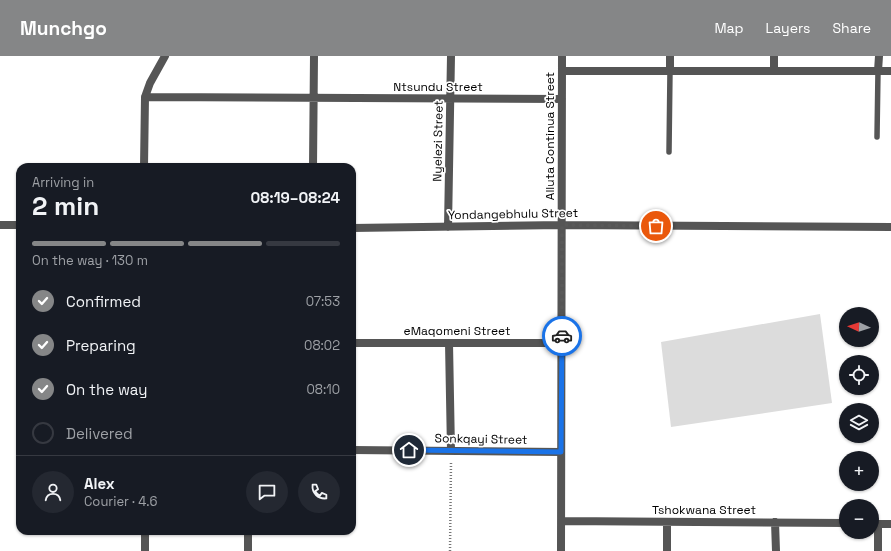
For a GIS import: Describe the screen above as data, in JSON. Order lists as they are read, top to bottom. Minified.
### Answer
{"streets":{"street":["Ntsundu Street","Alluta Continua Street","Nyelezi Street","Yondangebhulu Street","eMaqomeni Street","Sonkqayi Street","Tshokwana Street"]},"crossings":[["Ntsundu Street","Alluta Continua Street"],["Ntsundu Street","Nyelezi Street"],["Alluta Continua Street","Yondangebhulu Street"],["Alluta Continua Street","eMaqomeni Street"],["Alluta Continua Street","Sonkqayi Street"],["Alluta Continua Street","Tshokwana Street"],["Nyelezi Street","Yondangebhulu Street"]],"north":"left","page":{"header":"Munchgo","nav":["Map","Layers","Share"],"heading":["2 min","Arriving in","08:19–08:24"],"panel":["Alex","Courier · 4.6"],"bar":"On the way · 130 m","list":[["Confirmed","07:53"],["Preparing","08:02"],["On the way","08:10"],"Delivered"],"map_buttons":["+","−"]}}
